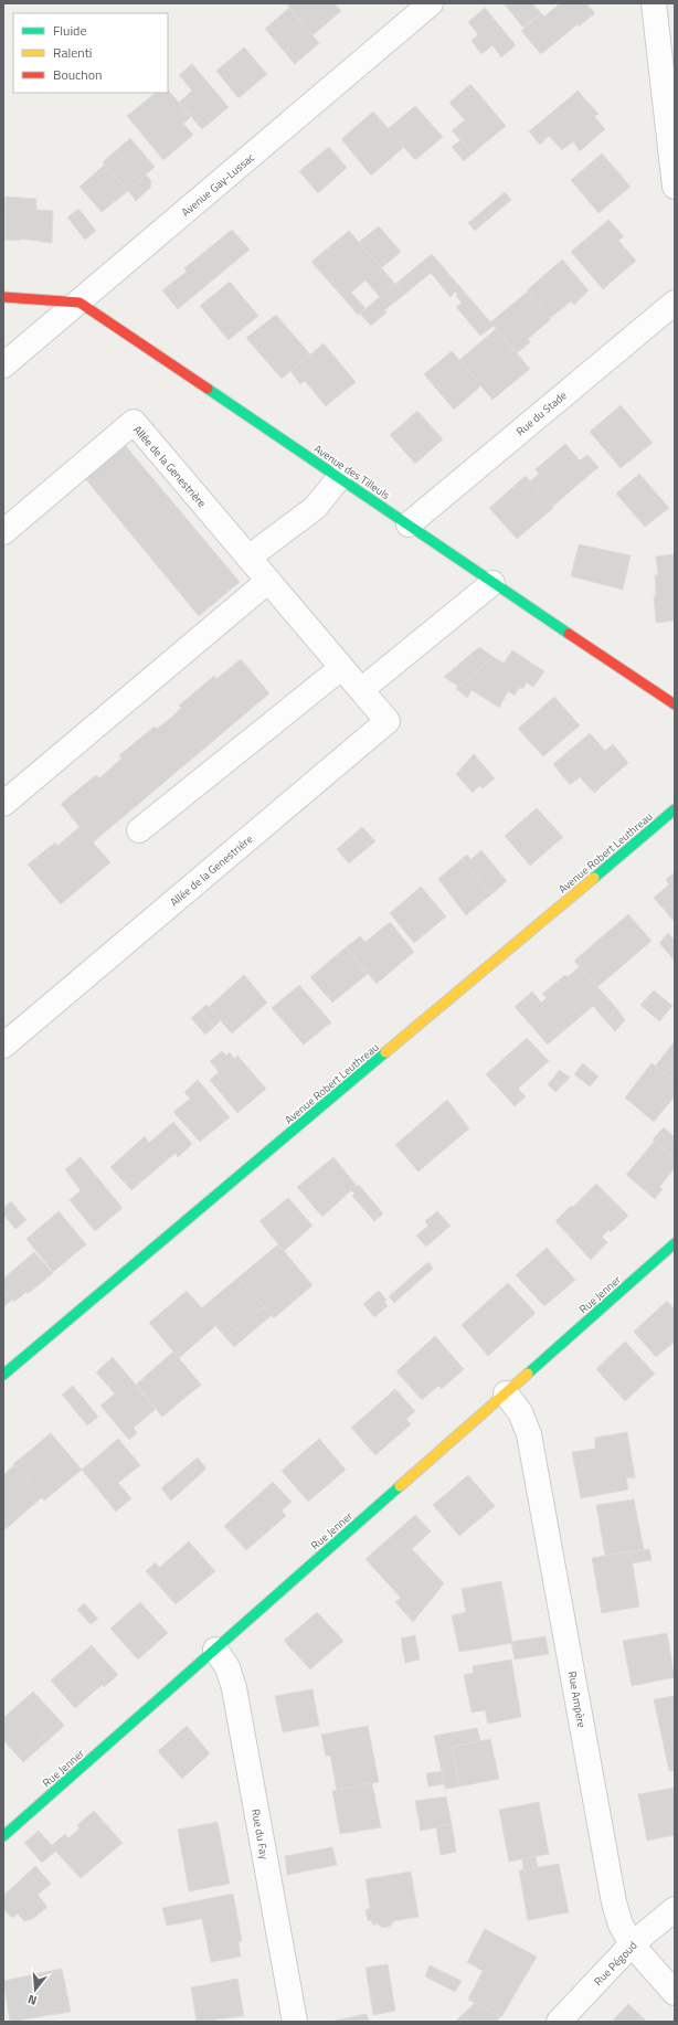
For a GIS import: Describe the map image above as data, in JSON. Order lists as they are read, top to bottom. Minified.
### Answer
{"streets":{"street":["Avenue Gay-Lussac","Rue du Stade","Allée de la Genestrière","Avenue des Tilleuls","Avenue Robert Leuthreau","Rue Jenner","Rue Ampère","Rue du Fay","Rue Pégoud"]},"crossings":[["Avenue Gay-Lussac","Avenue des Tilleuls"],["Rue du Stade","Avenue des Tilleuls"],["Rue Jenner","Rue Ampère"],["Rue Jenner","Rue du Fay"],["Rue Ampère","Rue Pégoud"]],"legend":["Fluide","Ralenti","Bouchon"],"north":"bottom"}
